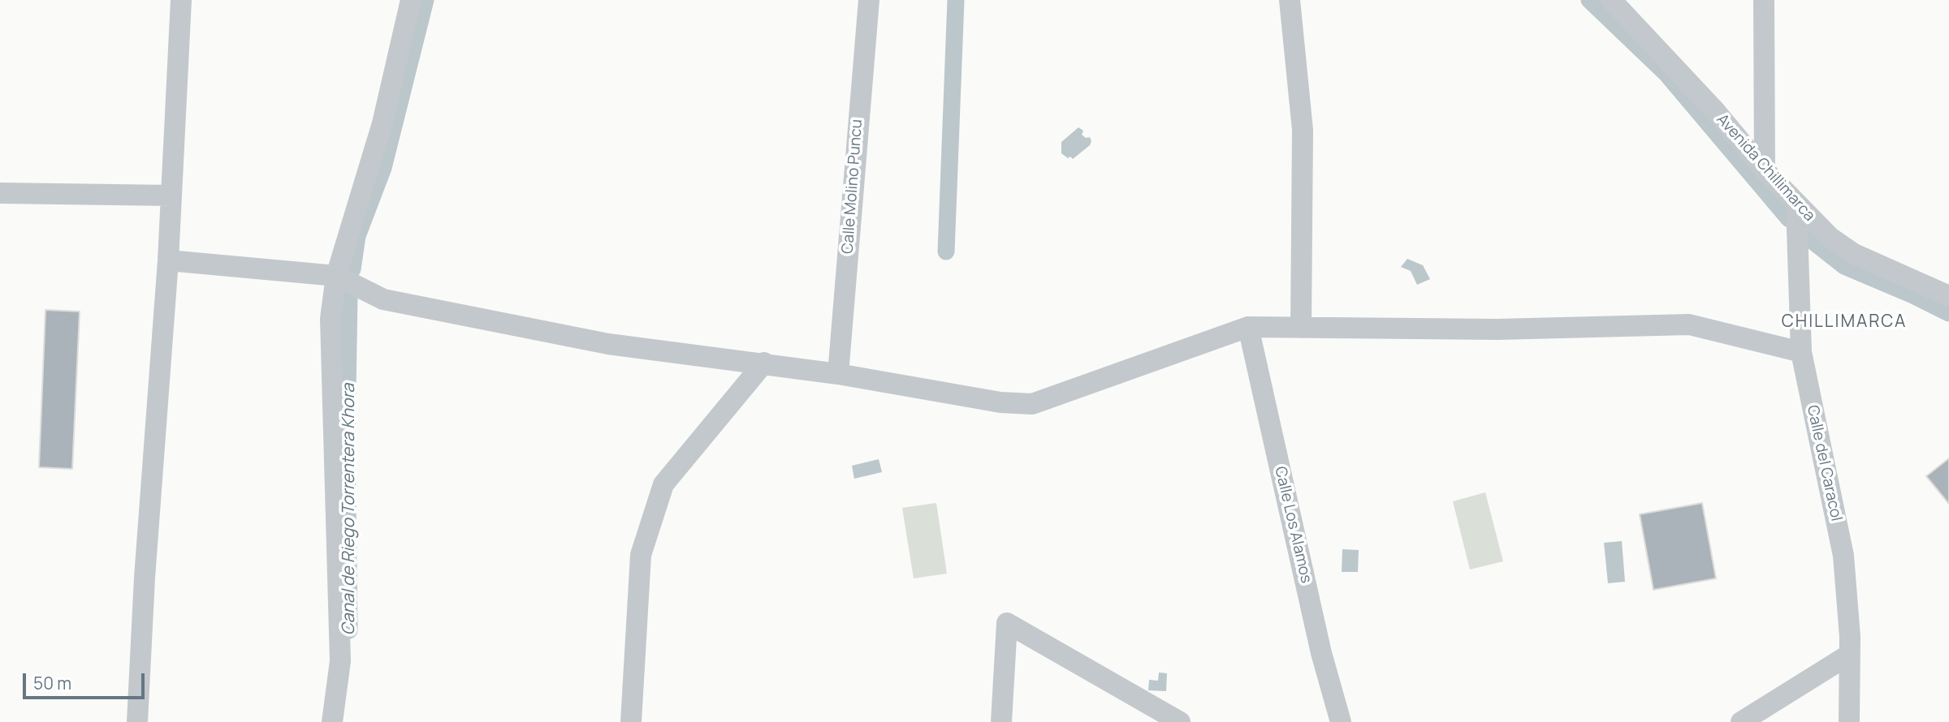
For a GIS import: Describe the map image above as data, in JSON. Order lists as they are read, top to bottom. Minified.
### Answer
{"streets":{"street":["Avenida Chillimarca","Calle Molino Puncu","Calle del Caracol","Calle Los Alamos"]},"crossings":[["Avenida Chillimarca","Calle del Caracol"]],"districts":["CHILLIMARCA"],"water":["Canal de Riego Torrentera Khora"],"scale_bar":"50 m"}
